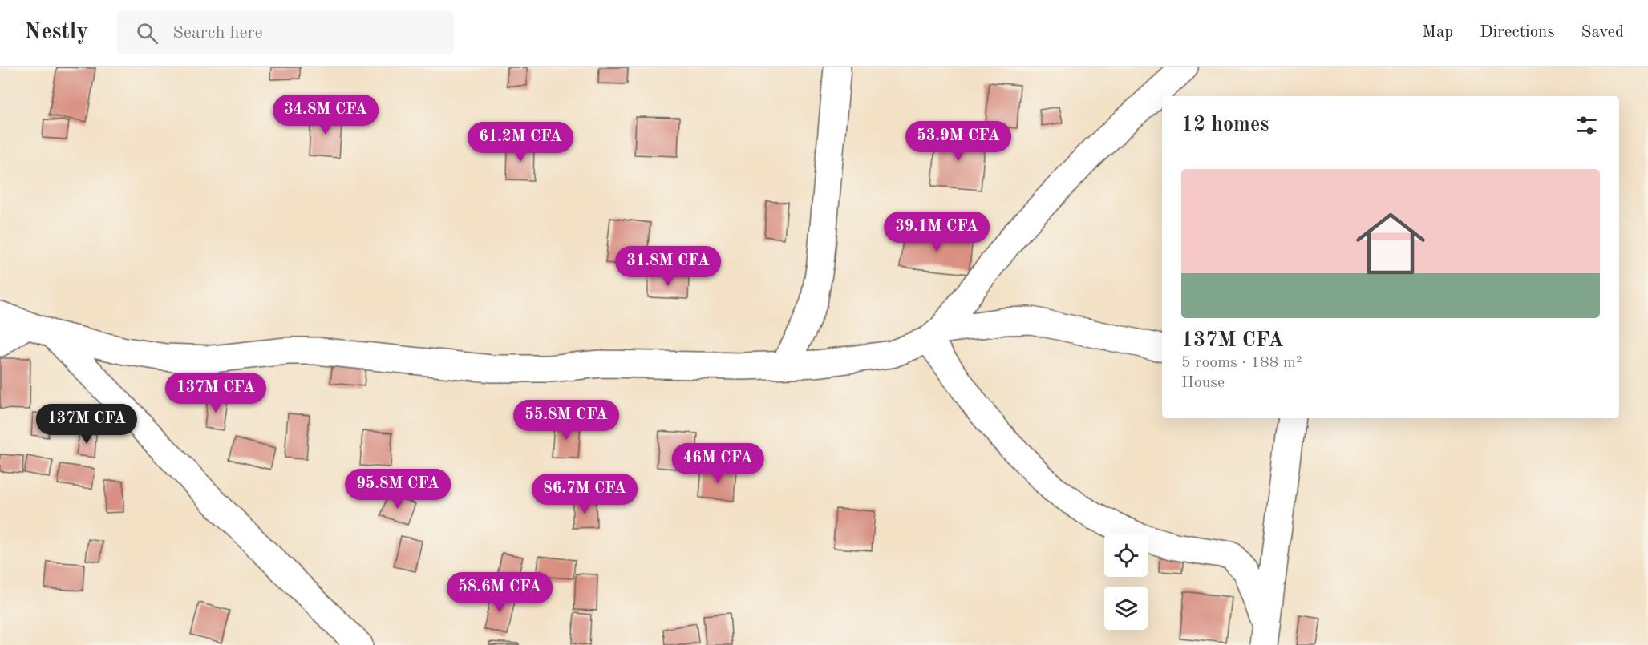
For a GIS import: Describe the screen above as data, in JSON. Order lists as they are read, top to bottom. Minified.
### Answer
{"page":{"header":"Nestly","search":"Search here","nav":["Map","Directions","Saved"],"price":["34.8M CFA","53.9M CFA","61.2M CFA","39.1M CFA","31.8M CFA","137M CFA","55.8M CFA","137M CFA","46M CFA","95.8M CFA","86.7M CFA","58.6M CFA"],"heading":"12 homes","list":[{"name":"137M CFA","note":"5 rooms · 188 m² · House"}]}}
